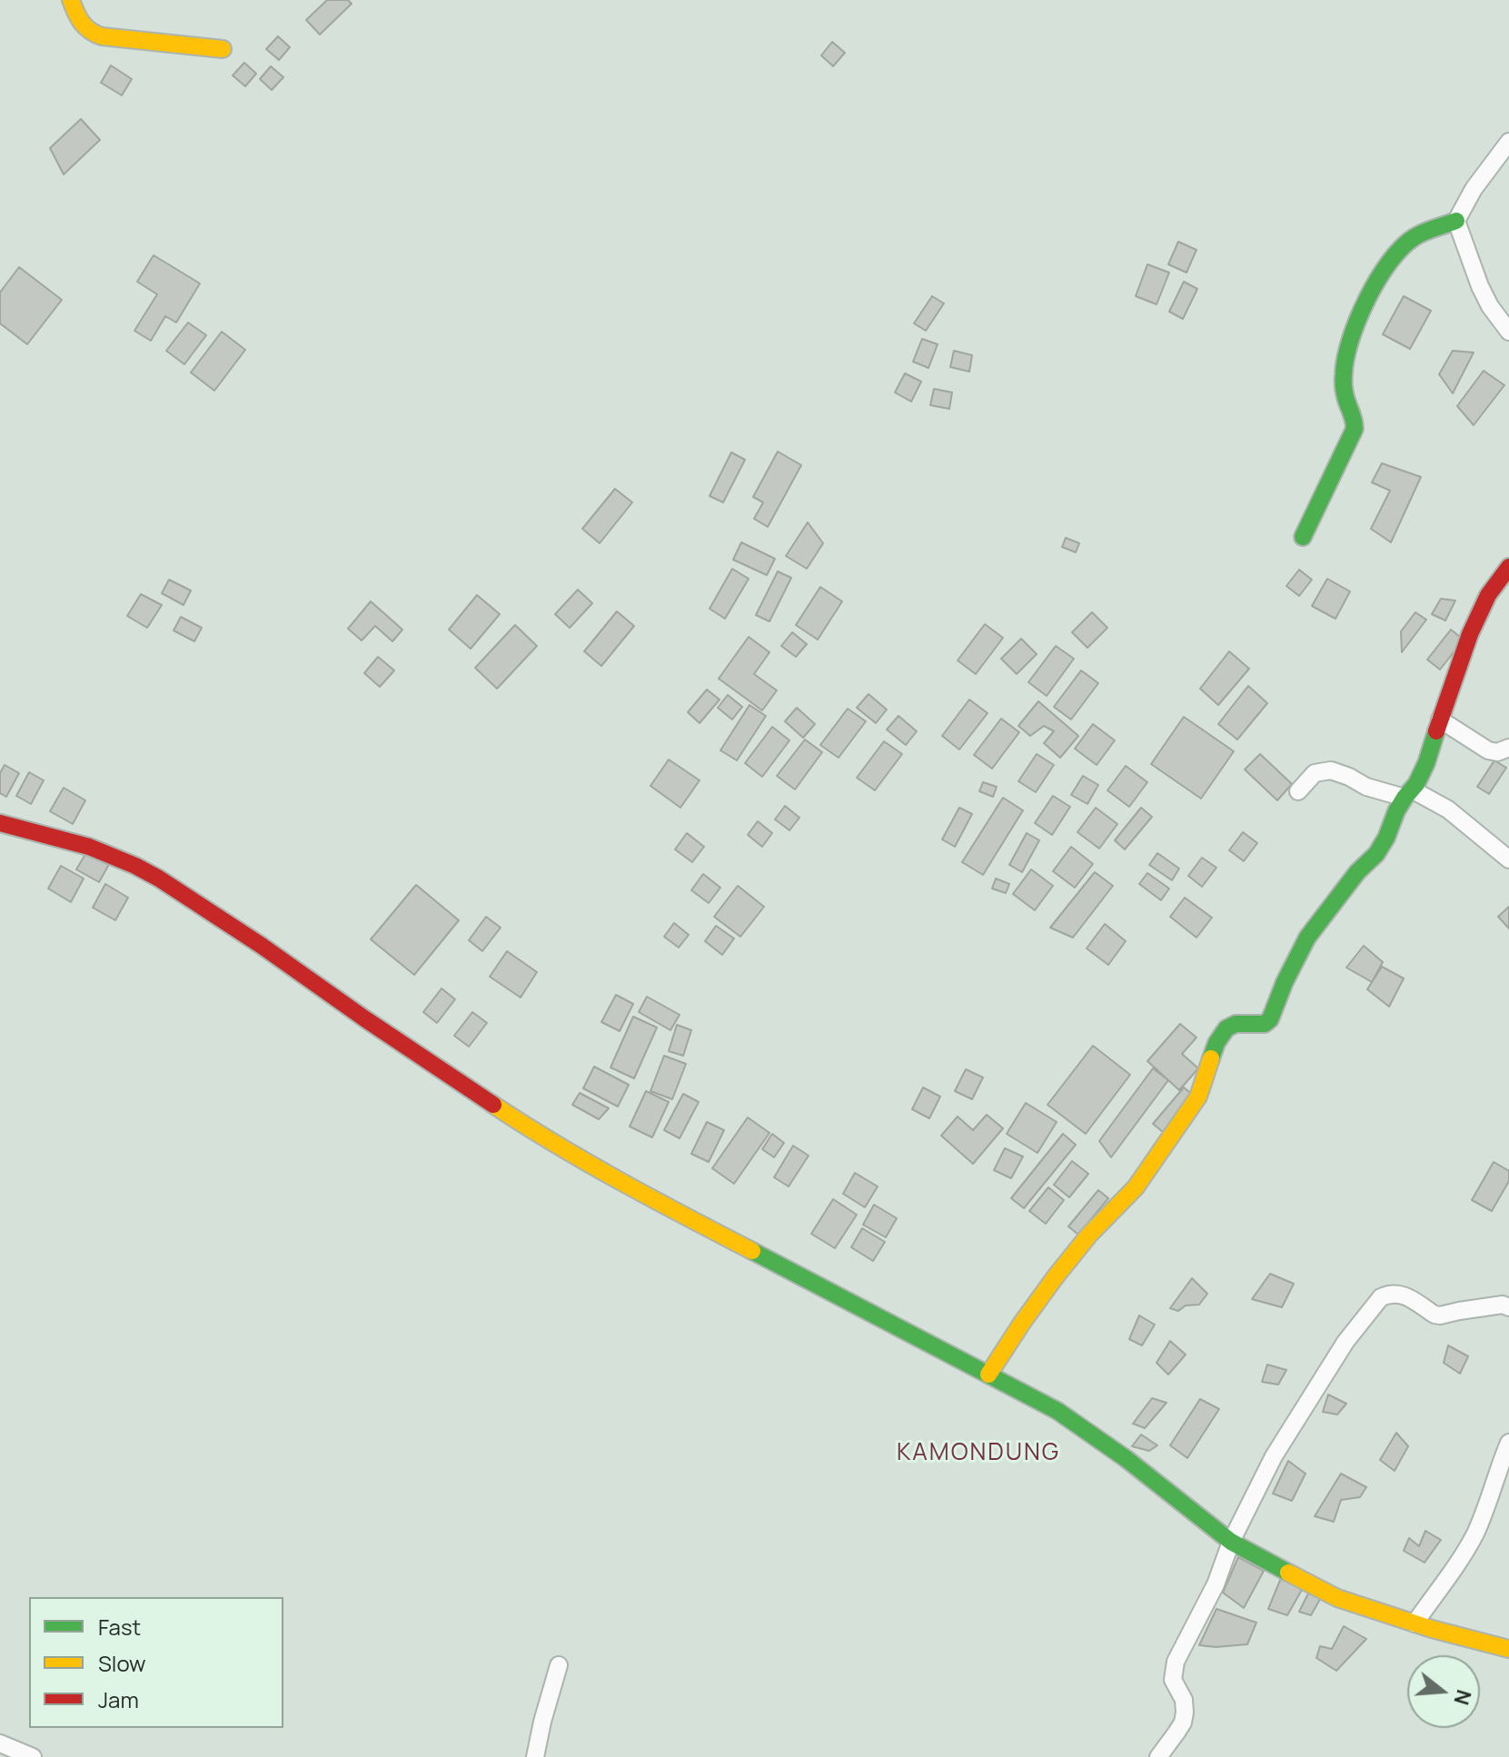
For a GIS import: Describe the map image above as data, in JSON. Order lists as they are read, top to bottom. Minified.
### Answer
{"districts":["KAMONDUNG"],"legend":["Fast","Slow","Jam"],"north":"right"}
